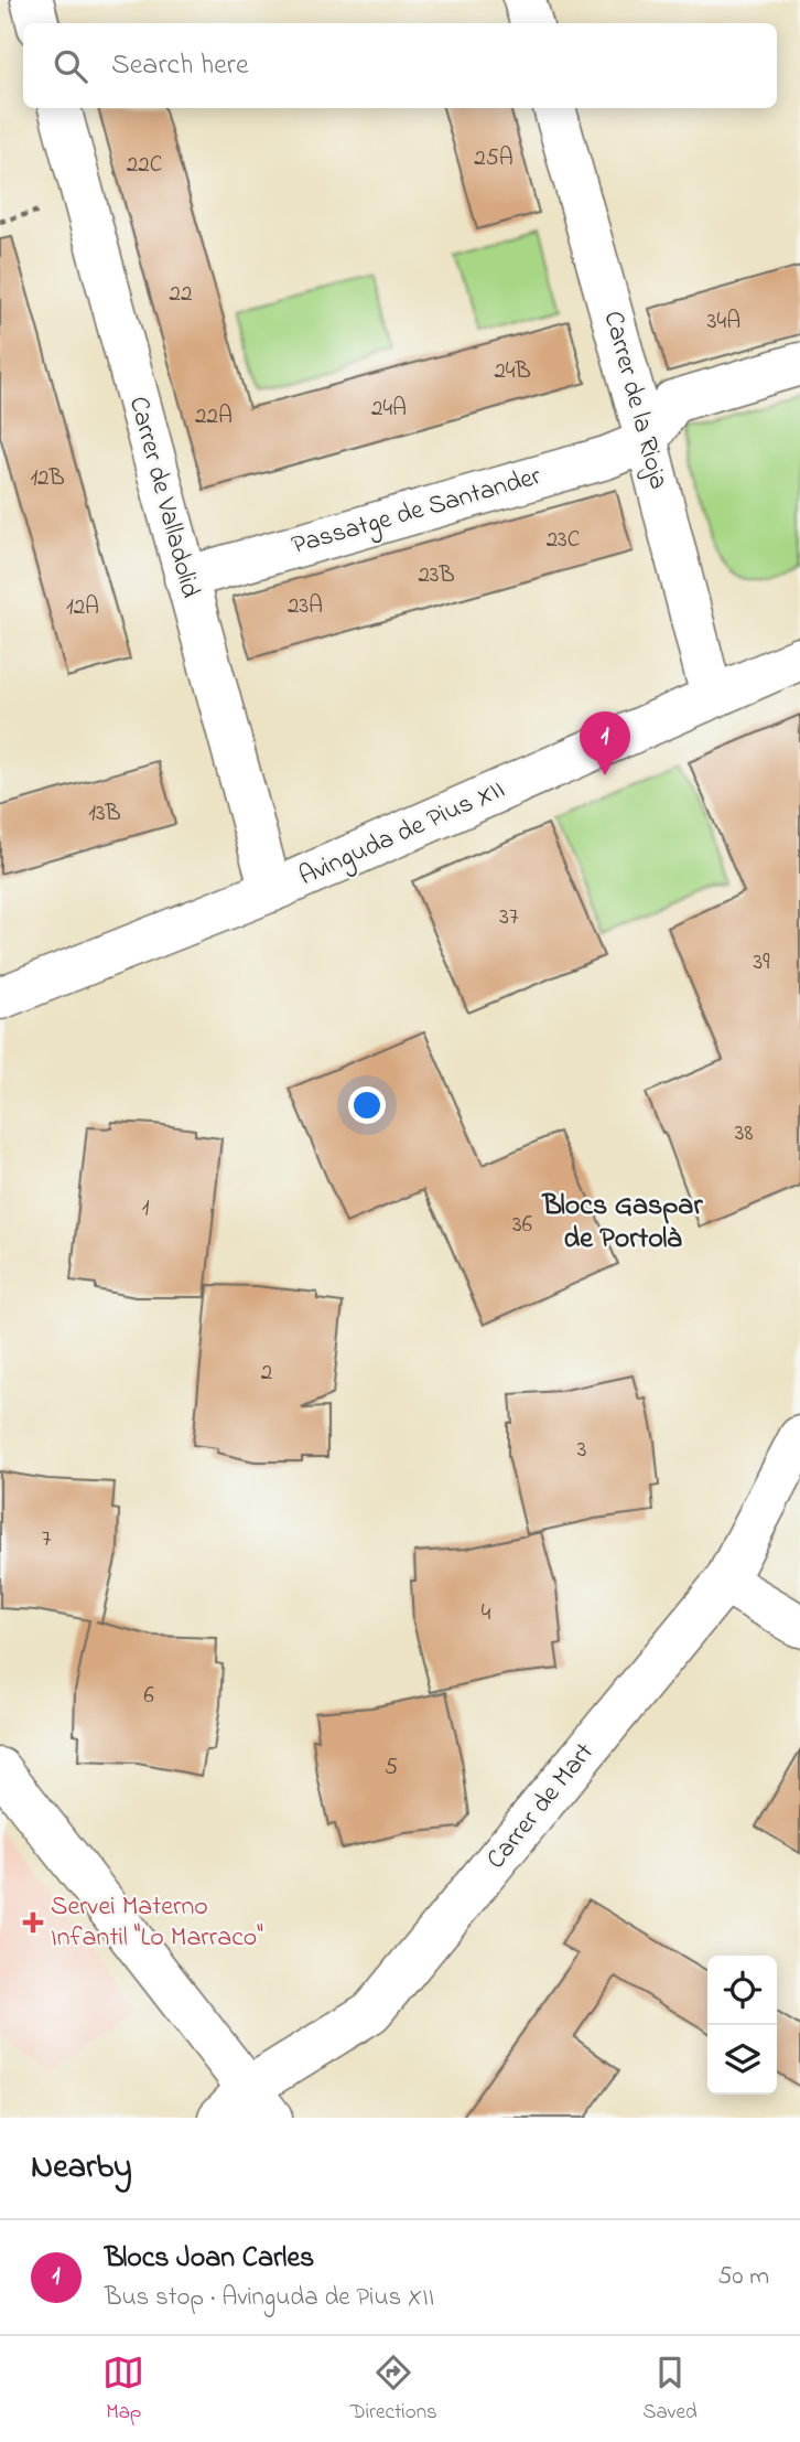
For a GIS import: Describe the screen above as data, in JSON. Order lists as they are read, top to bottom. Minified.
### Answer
{"streets":{"street":["Carrer de la Rioja","Carrer de Valladolid","Passatge de Santander","Avinguda de Pius XII","Carrer de Mart"]},"crossings":[["Carrer de la Rioja","Passatge de Santander"],["Carrer de la Rioja","Avinguda de Pius XII"],["Carrer de Valladolid","Passatge de Santander"],["Carrer de Valladolid","Avinguda de Pius XII"]],"districts":["Blocs Gaspar de Portolà"],"places":{"health":["Servei Materno Infantil \"Lo Marraco\""]},"house_numbers":["25A","22C","22","34A","24B","24A","22A","12B","23C","23B","23A","12A","13B","37","39","38","1","36","2","3","7","4","6","5"],"page":{"search":"Search here","pins":"1","heading":"Nearby","list":[{"mark":"1","name":"Blocs Joan Carles","note":"Bus stop · Avinguda de Pius XII","value":"50 m"}],"nav":["Map","Directions","Saved"]}}
